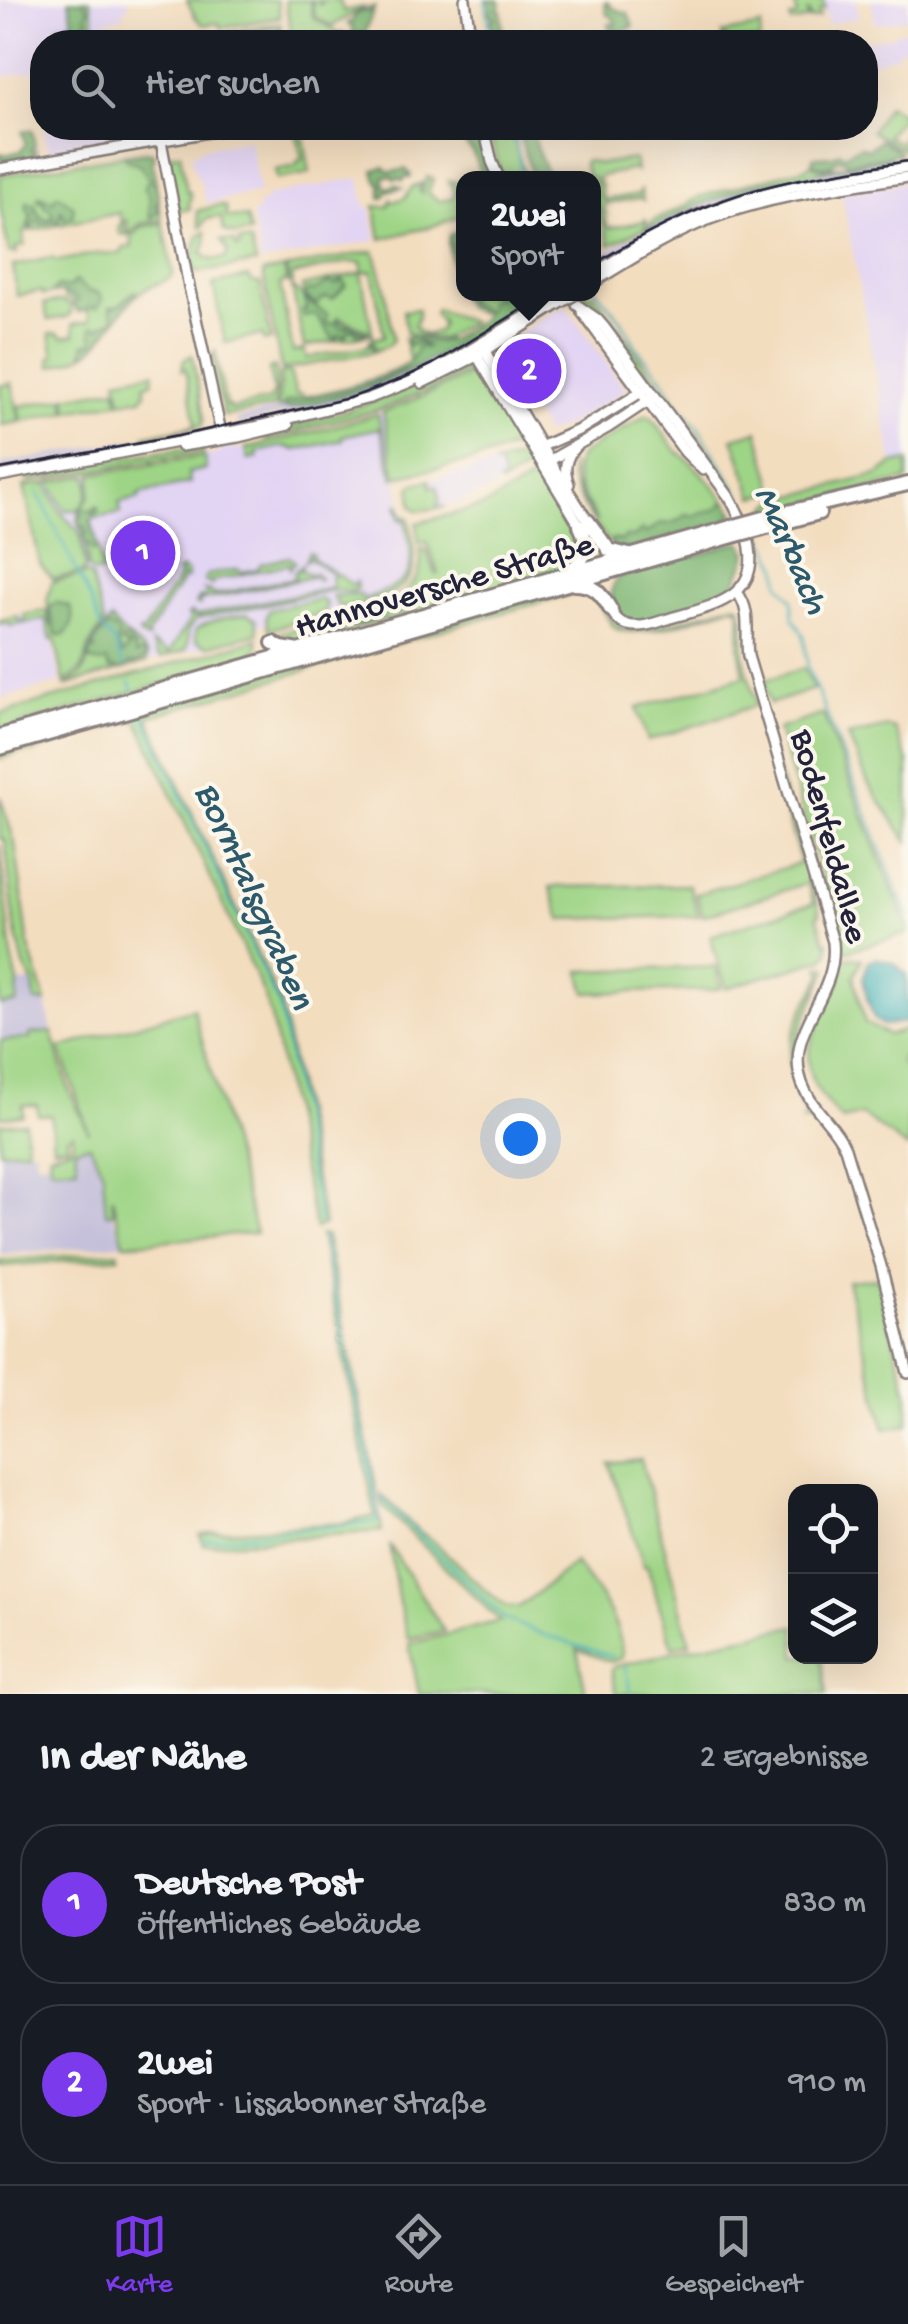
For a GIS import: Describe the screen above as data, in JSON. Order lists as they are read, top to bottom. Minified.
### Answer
{"streets":{"highway":["Hannoversche Straße"],"main road":["Bodenfeldallee"]},"water":["Marbach","Borntalsgraben"],"page":{"search":"Hier suchen","popup":["2wei","Sport"],"pins":["2","1"],"heading":["In der Nähe","2 Ergebnisse"],"list":[{"mark":"1","name":"Deutsche Post","note":"Öffentliches Gebäude","value":"830 m"},{"mark":"2","name":"2wei","note":"Sport · Lissabonner Straße","value":"910 m"}],"nav":["Karte","Route","Gespeichert"]}}
